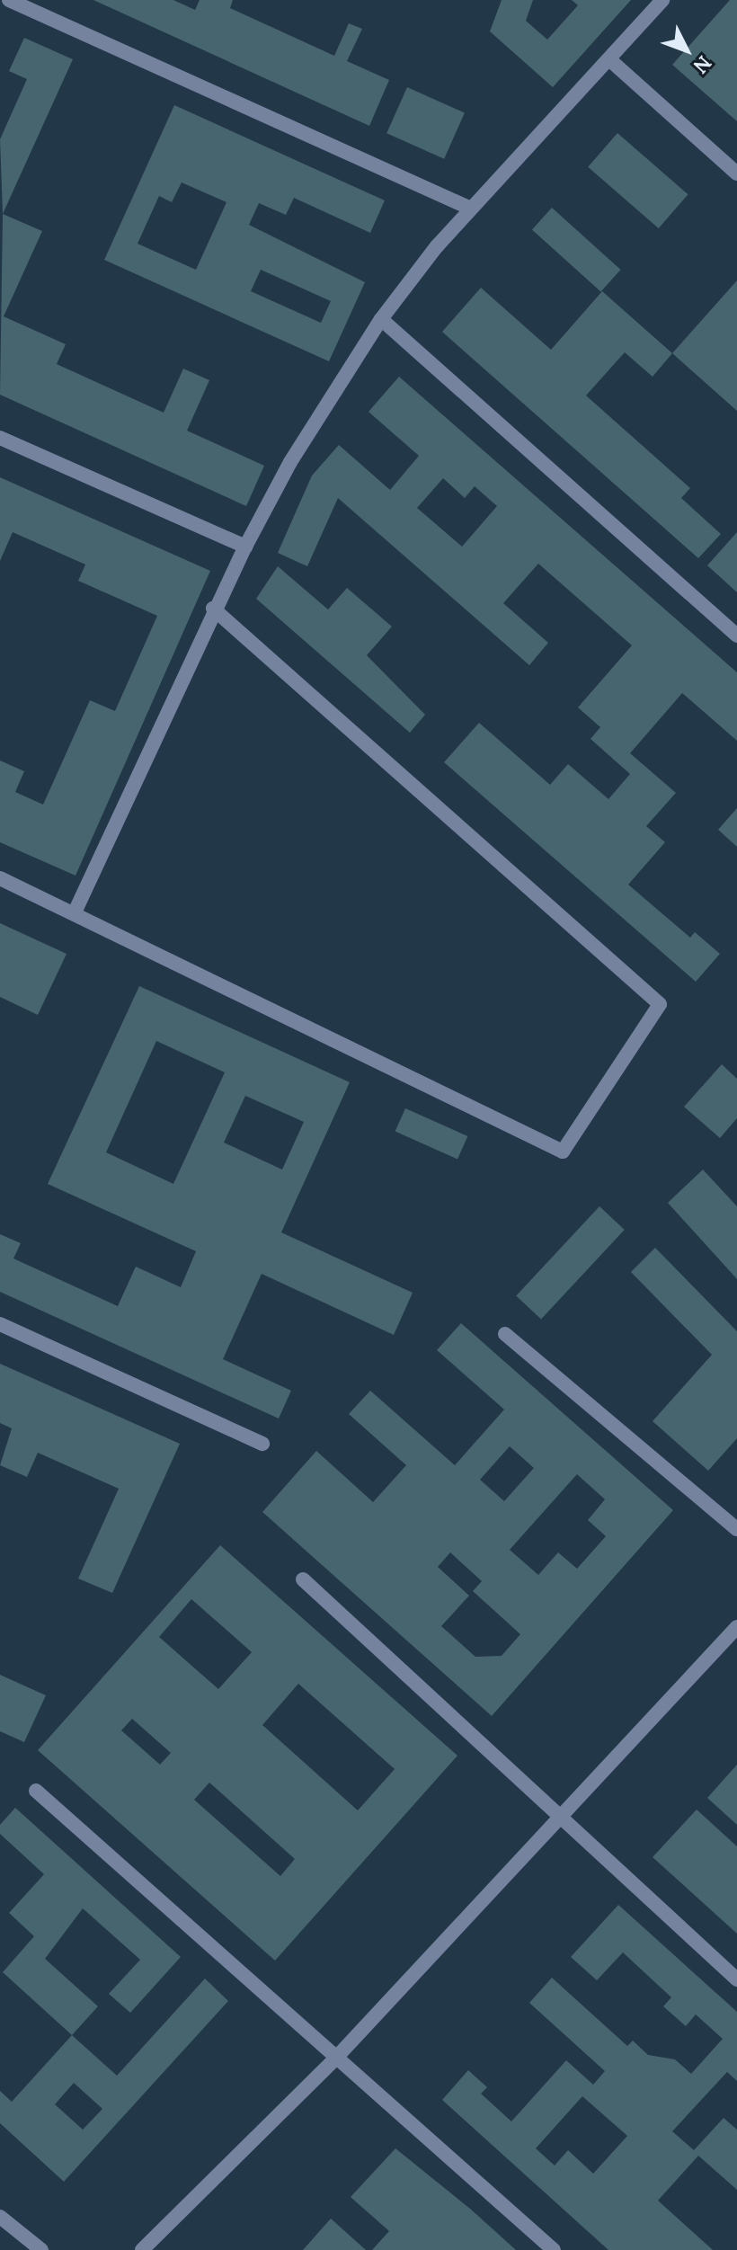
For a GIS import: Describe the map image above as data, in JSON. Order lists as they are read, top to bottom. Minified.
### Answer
{"north":"bottom right"}
